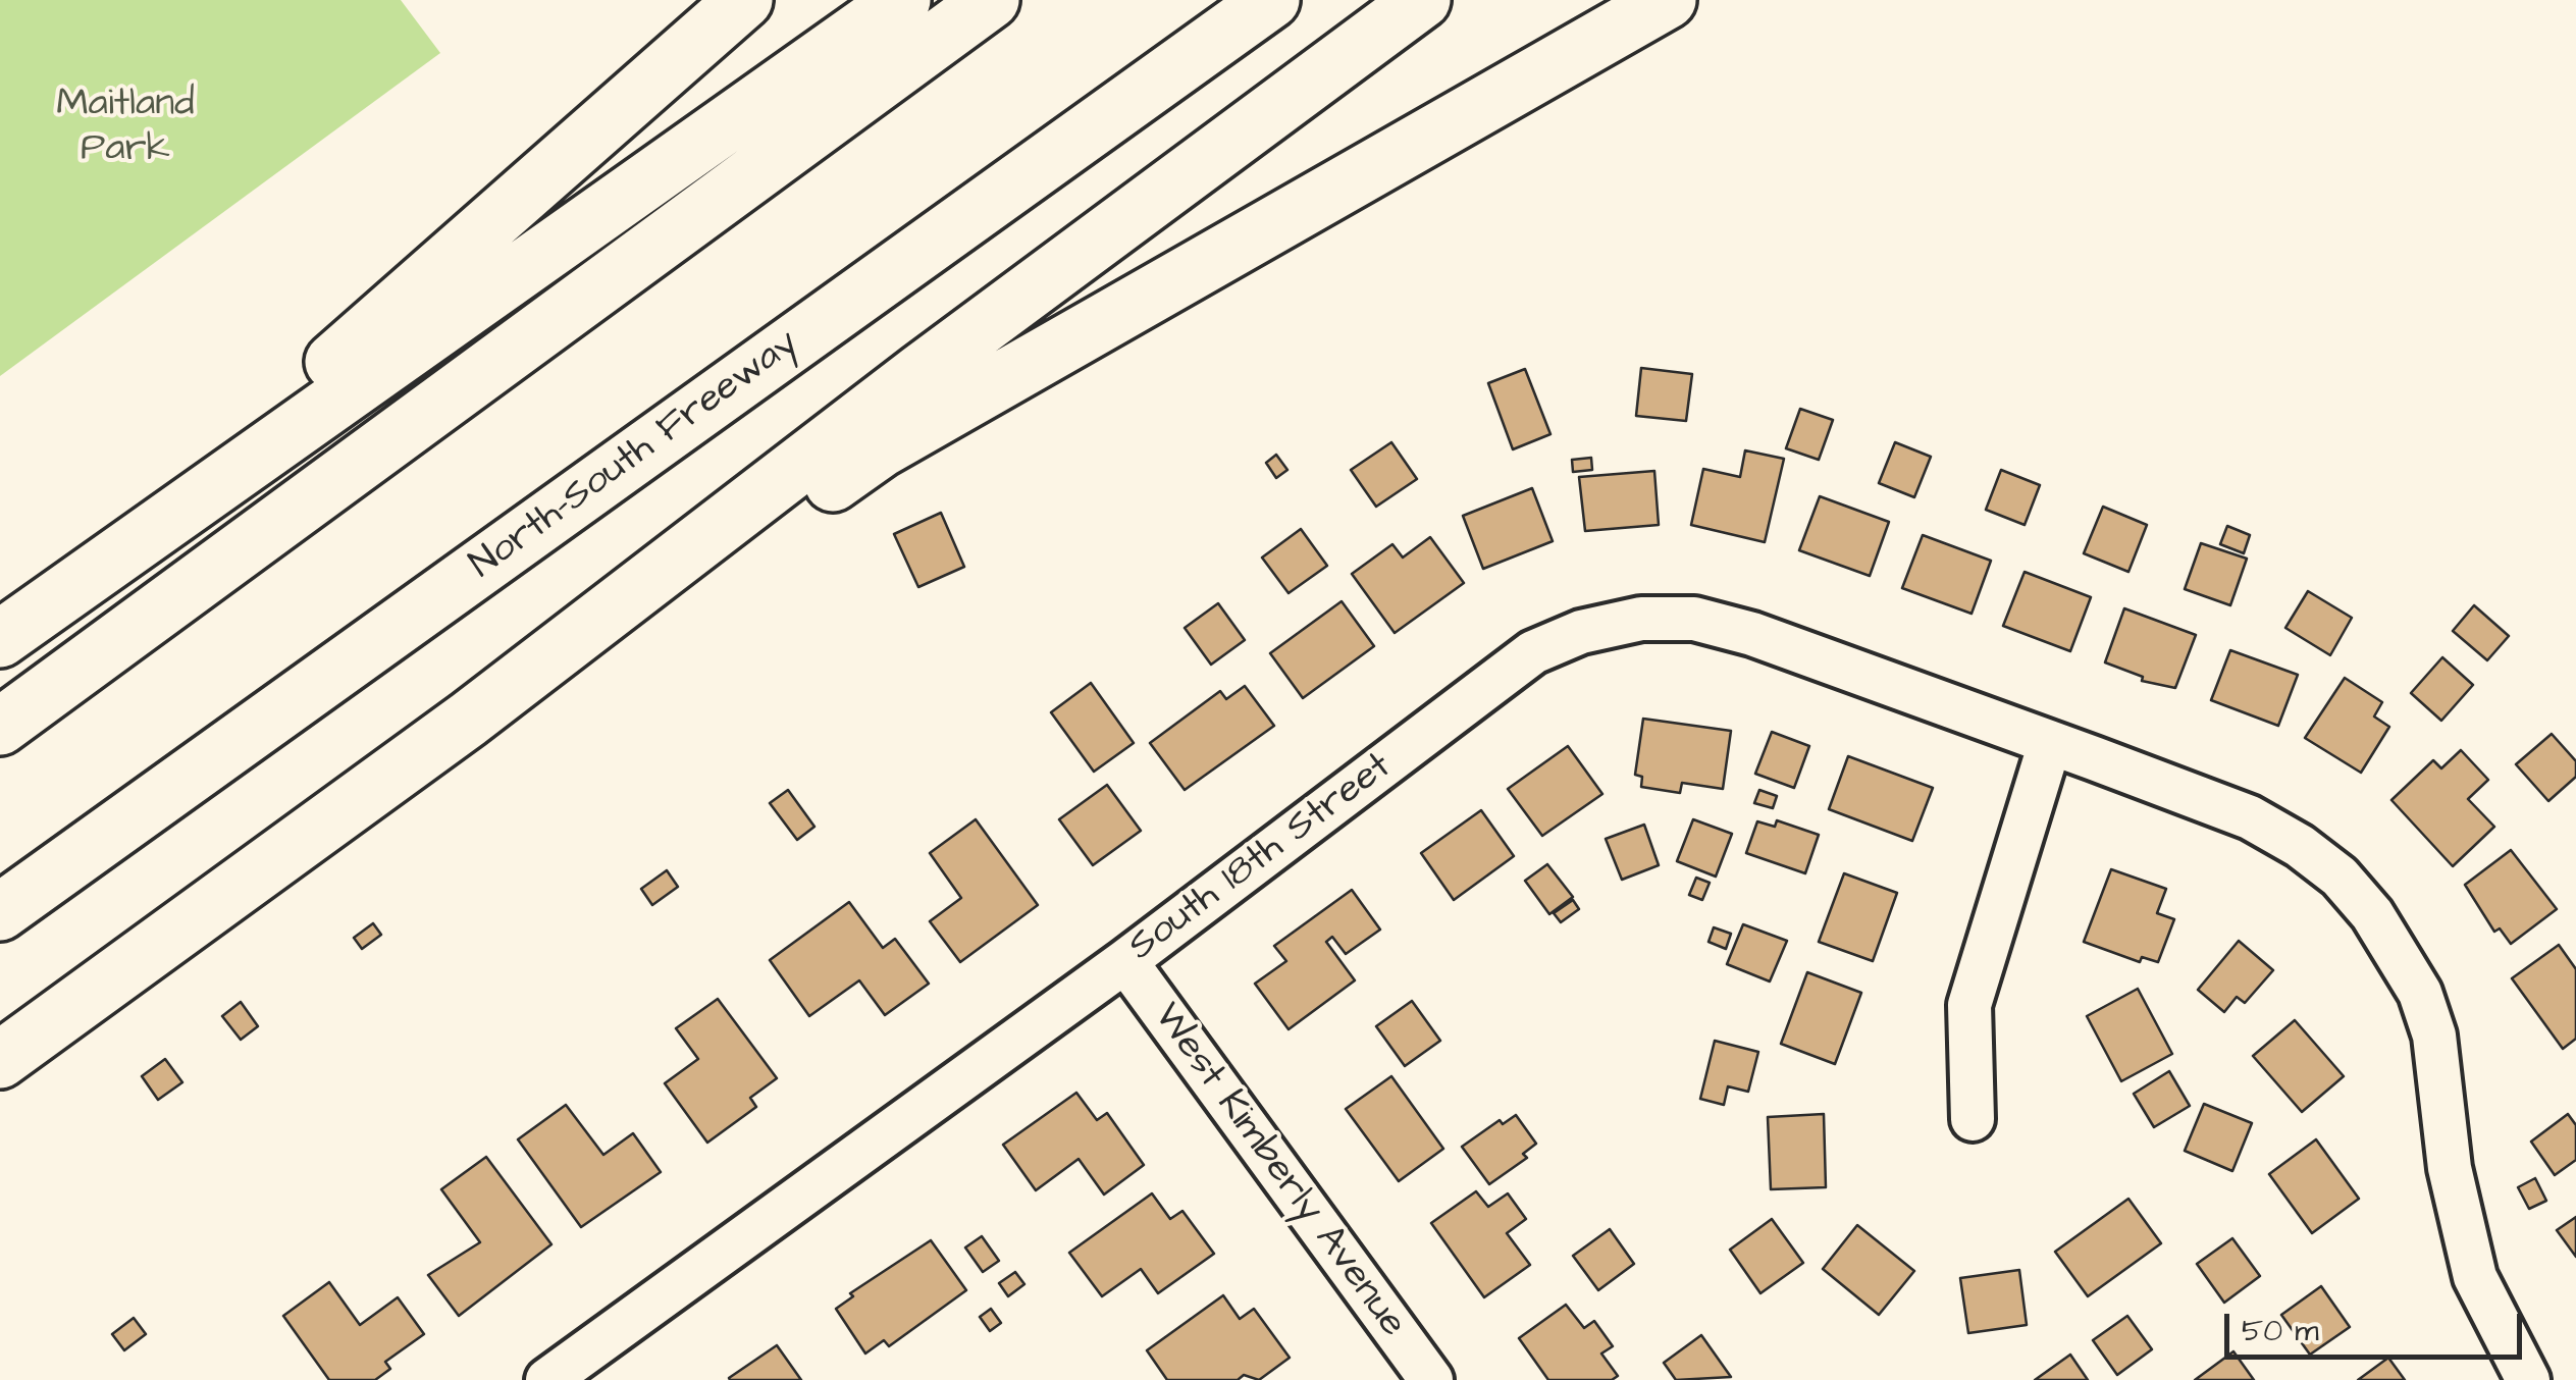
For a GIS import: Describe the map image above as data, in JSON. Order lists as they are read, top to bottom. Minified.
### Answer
{"streets":{"highway":["North-South Freeway"],"street":["South 18th Street","West Kimberly Avenue"]},"crossings":[["South 18th Street","West Kimberly Avenue"]],"parks":["Maitland Park"],"scale_bar":"50 m"}
